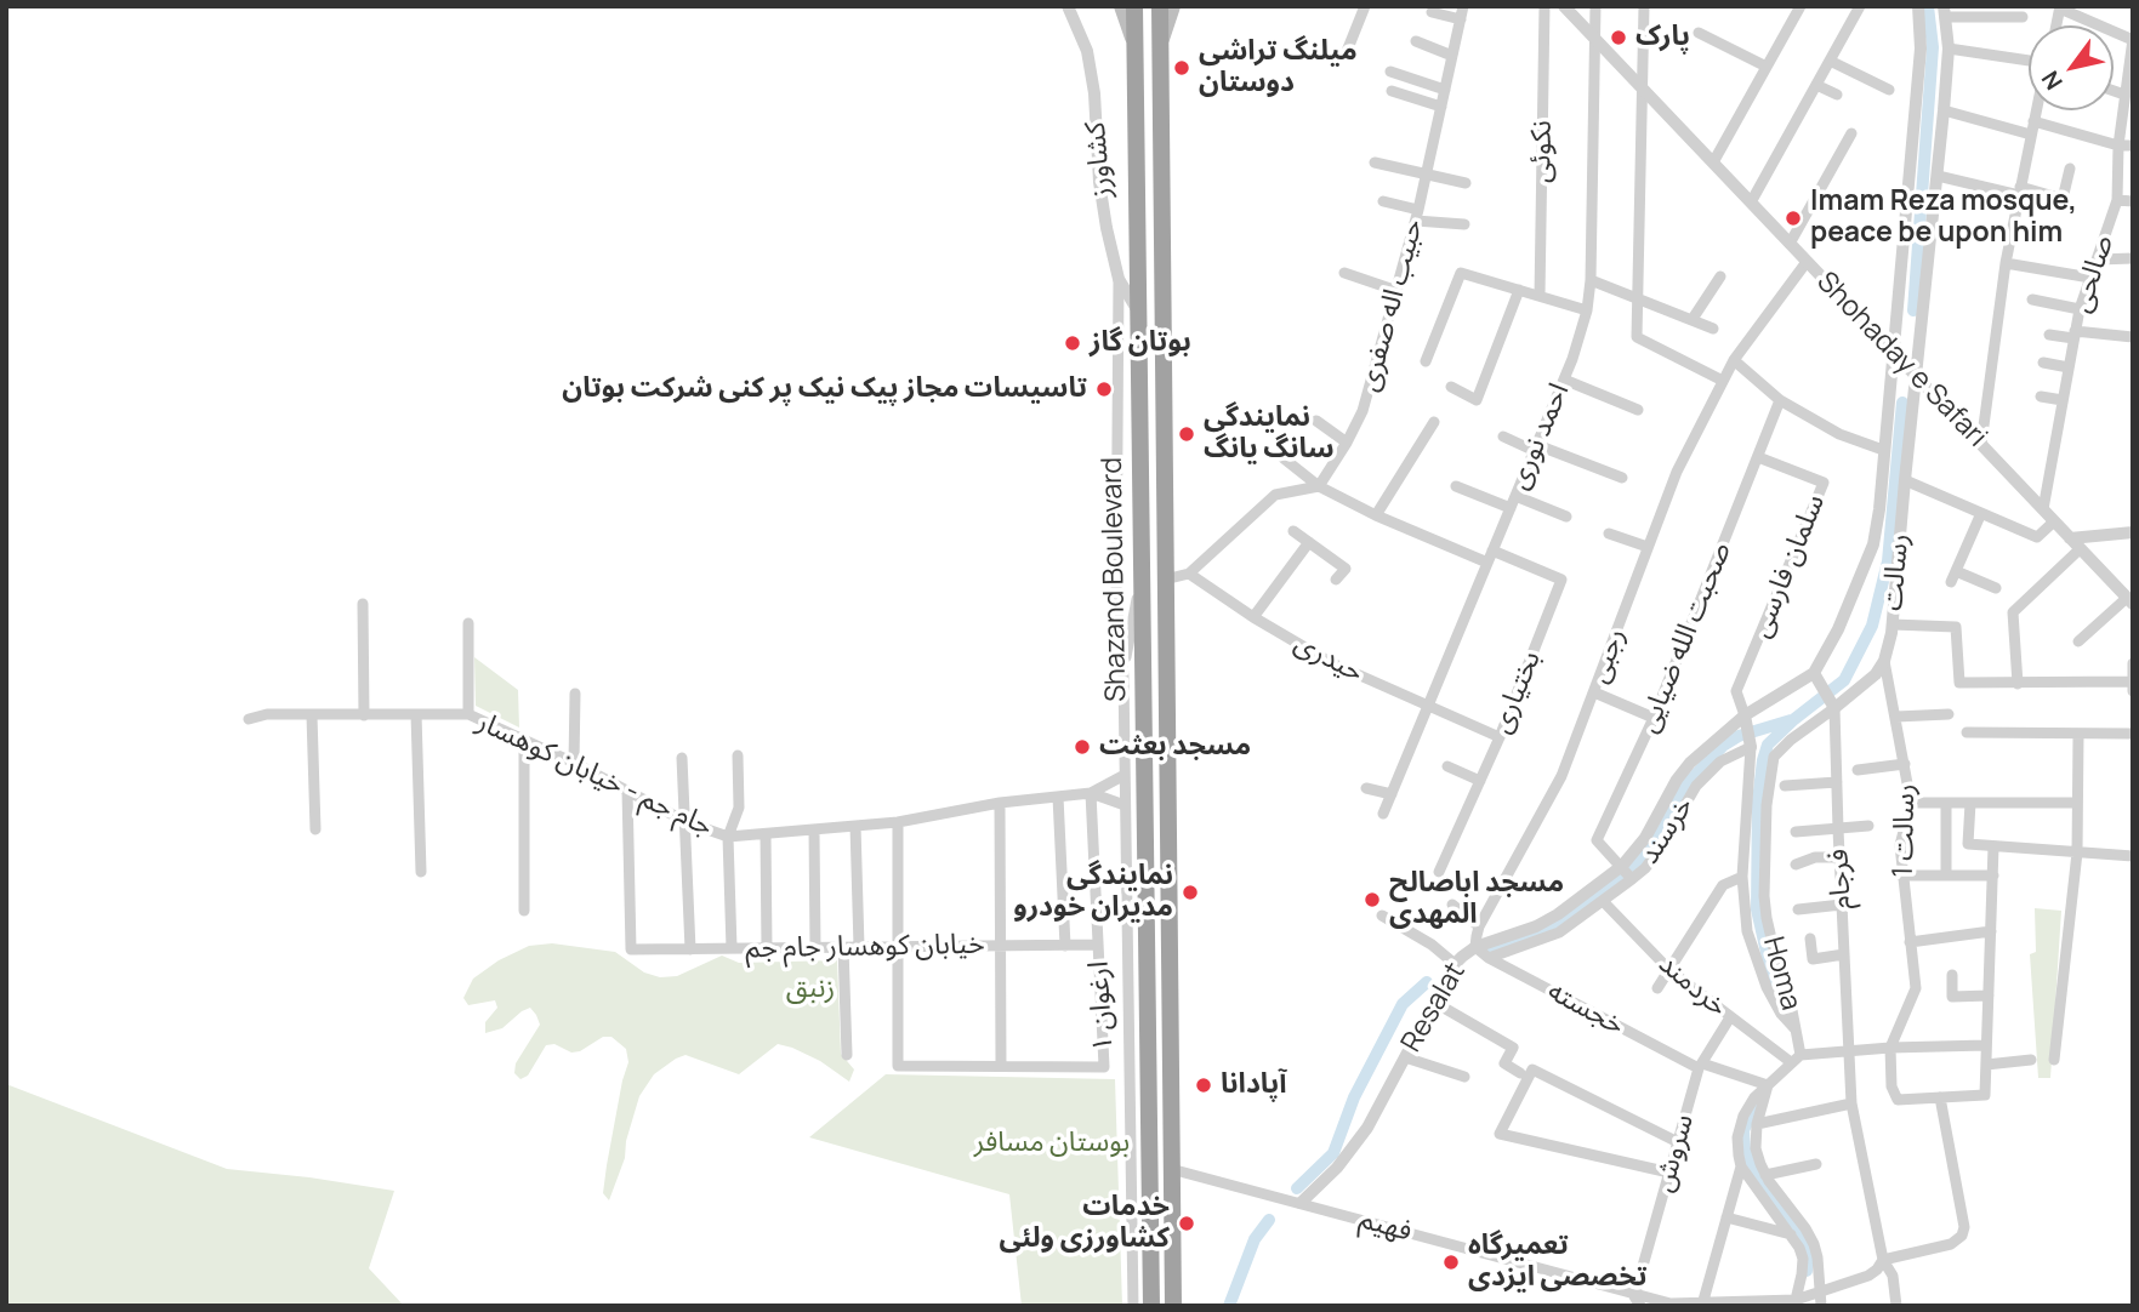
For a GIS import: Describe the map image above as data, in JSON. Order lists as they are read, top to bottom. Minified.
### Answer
{"streets":{"highway":["Shazand Boulevard"],"street":["نکوئی","کشاورز","صالحی","حبیب اله صفری","Shohaday e Safari","احمد نوری","سلمان فارسی","رسالت","صحبت الله ضیایی","رجبی","حیدری","بختیاری","جام جم - خیابان کوهسار","خرسند","رسالت 1","فرجام","خیابان کوهسار جام جم","Homa","خردمند","ارغوان ۱","Resalat","خجسته","سروش","فهیم"]},"crossings":[["کشاورز","Shazand Boulevard"],["صالحی","Shohaday e Safari"],["Shohaday e Safari","احمد نوری"],["Shohaday e Safari","رسالت"],["Shohaday e Safari","رجبی"],["احمد نوری","حیدری"],["احمد نوری","بختیاری"],["سلمان فارسی","رسالت"],["سلمان فارسی","صحبت الله ضیایی"],["سلمان فارسی","Resalat"],["رسالت","رسالت 1"],["رسالت","فرجام"],["رسالت","Homa"],["رسالت","Resalat"],["Shazand Boulevard","فهیم"],["صحبت الله ضیایی","Resalat"],["رجبی","Resalat"],["رجبی","خجسته"],["حیدری","بختیاری"],["جام جم - خیابان کوهسار","خیابان کوهسار جام جم"],["جام جم - خیابان کوهسار","ارغوان ۱"],["خرسند","Homa"],["خرسند","خردمند"],["خرسند","خجسته"],["فرجام","Homa"],["خیابان کوهسار جام جم","ارغوان ۱"],["خردمند","سروش"],["Resalat","خجسته"],["Resalat","فهیم"],["خجسته","سروش"],["سروش","فهیم"]],"parks":["زنبق","بوستان مسافر"],"places":["پارک","میلنگ تراشی دوستان","Imam Reza mosque, peace be upon him","بوتان گاز","تاسیسات مجاز پیک نیک پر کنی شرکت بوتان","نمایندگی سانگ یانگ","مسجد بعثت","نمایندگی مدیران خودرو","مسجد اباصالح المهدی","آپادانا","خدمات کشاورزی ولئی","تعمیرگاه تخصصی ایزدی"],"north":"bottom left"}
